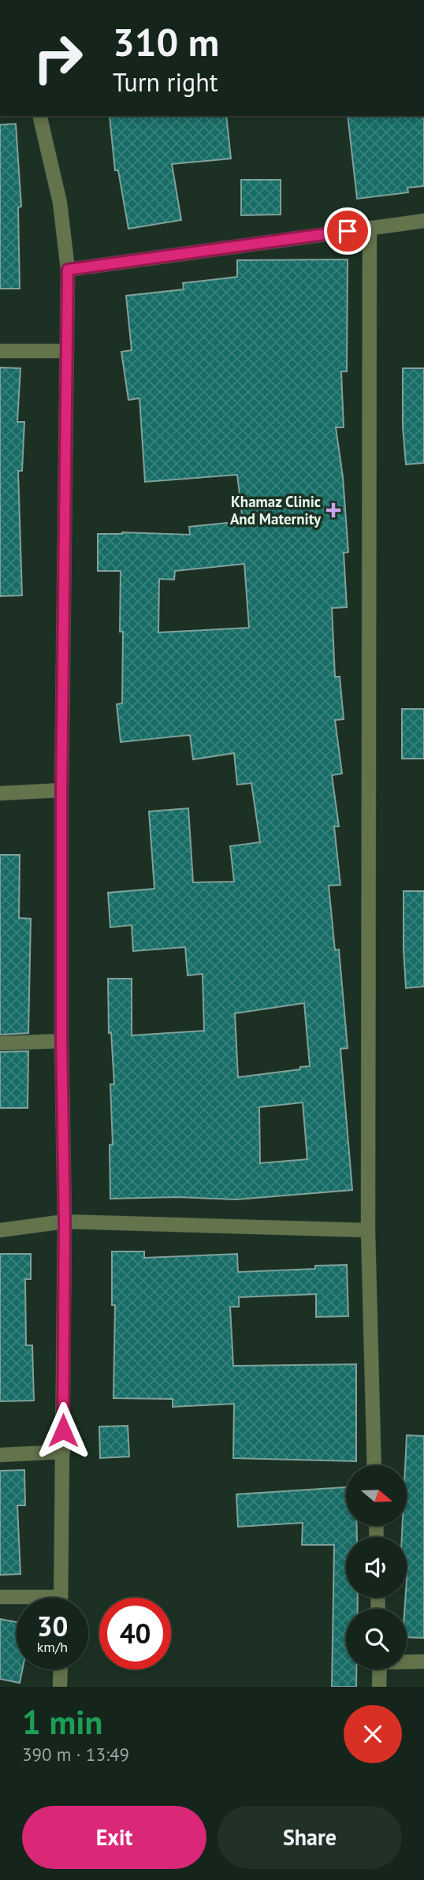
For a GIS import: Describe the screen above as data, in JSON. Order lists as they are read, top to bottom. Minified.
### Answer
{"places":{"health":["Khamaz Clinic And Maternity"]},"north":"right","page":{"turn":["310 m","Turn right"],"speed":"30 km/h","limit":"40","heading":["1 min","390 m · 13:49"],"buttons":["Exit","Share"]}}
